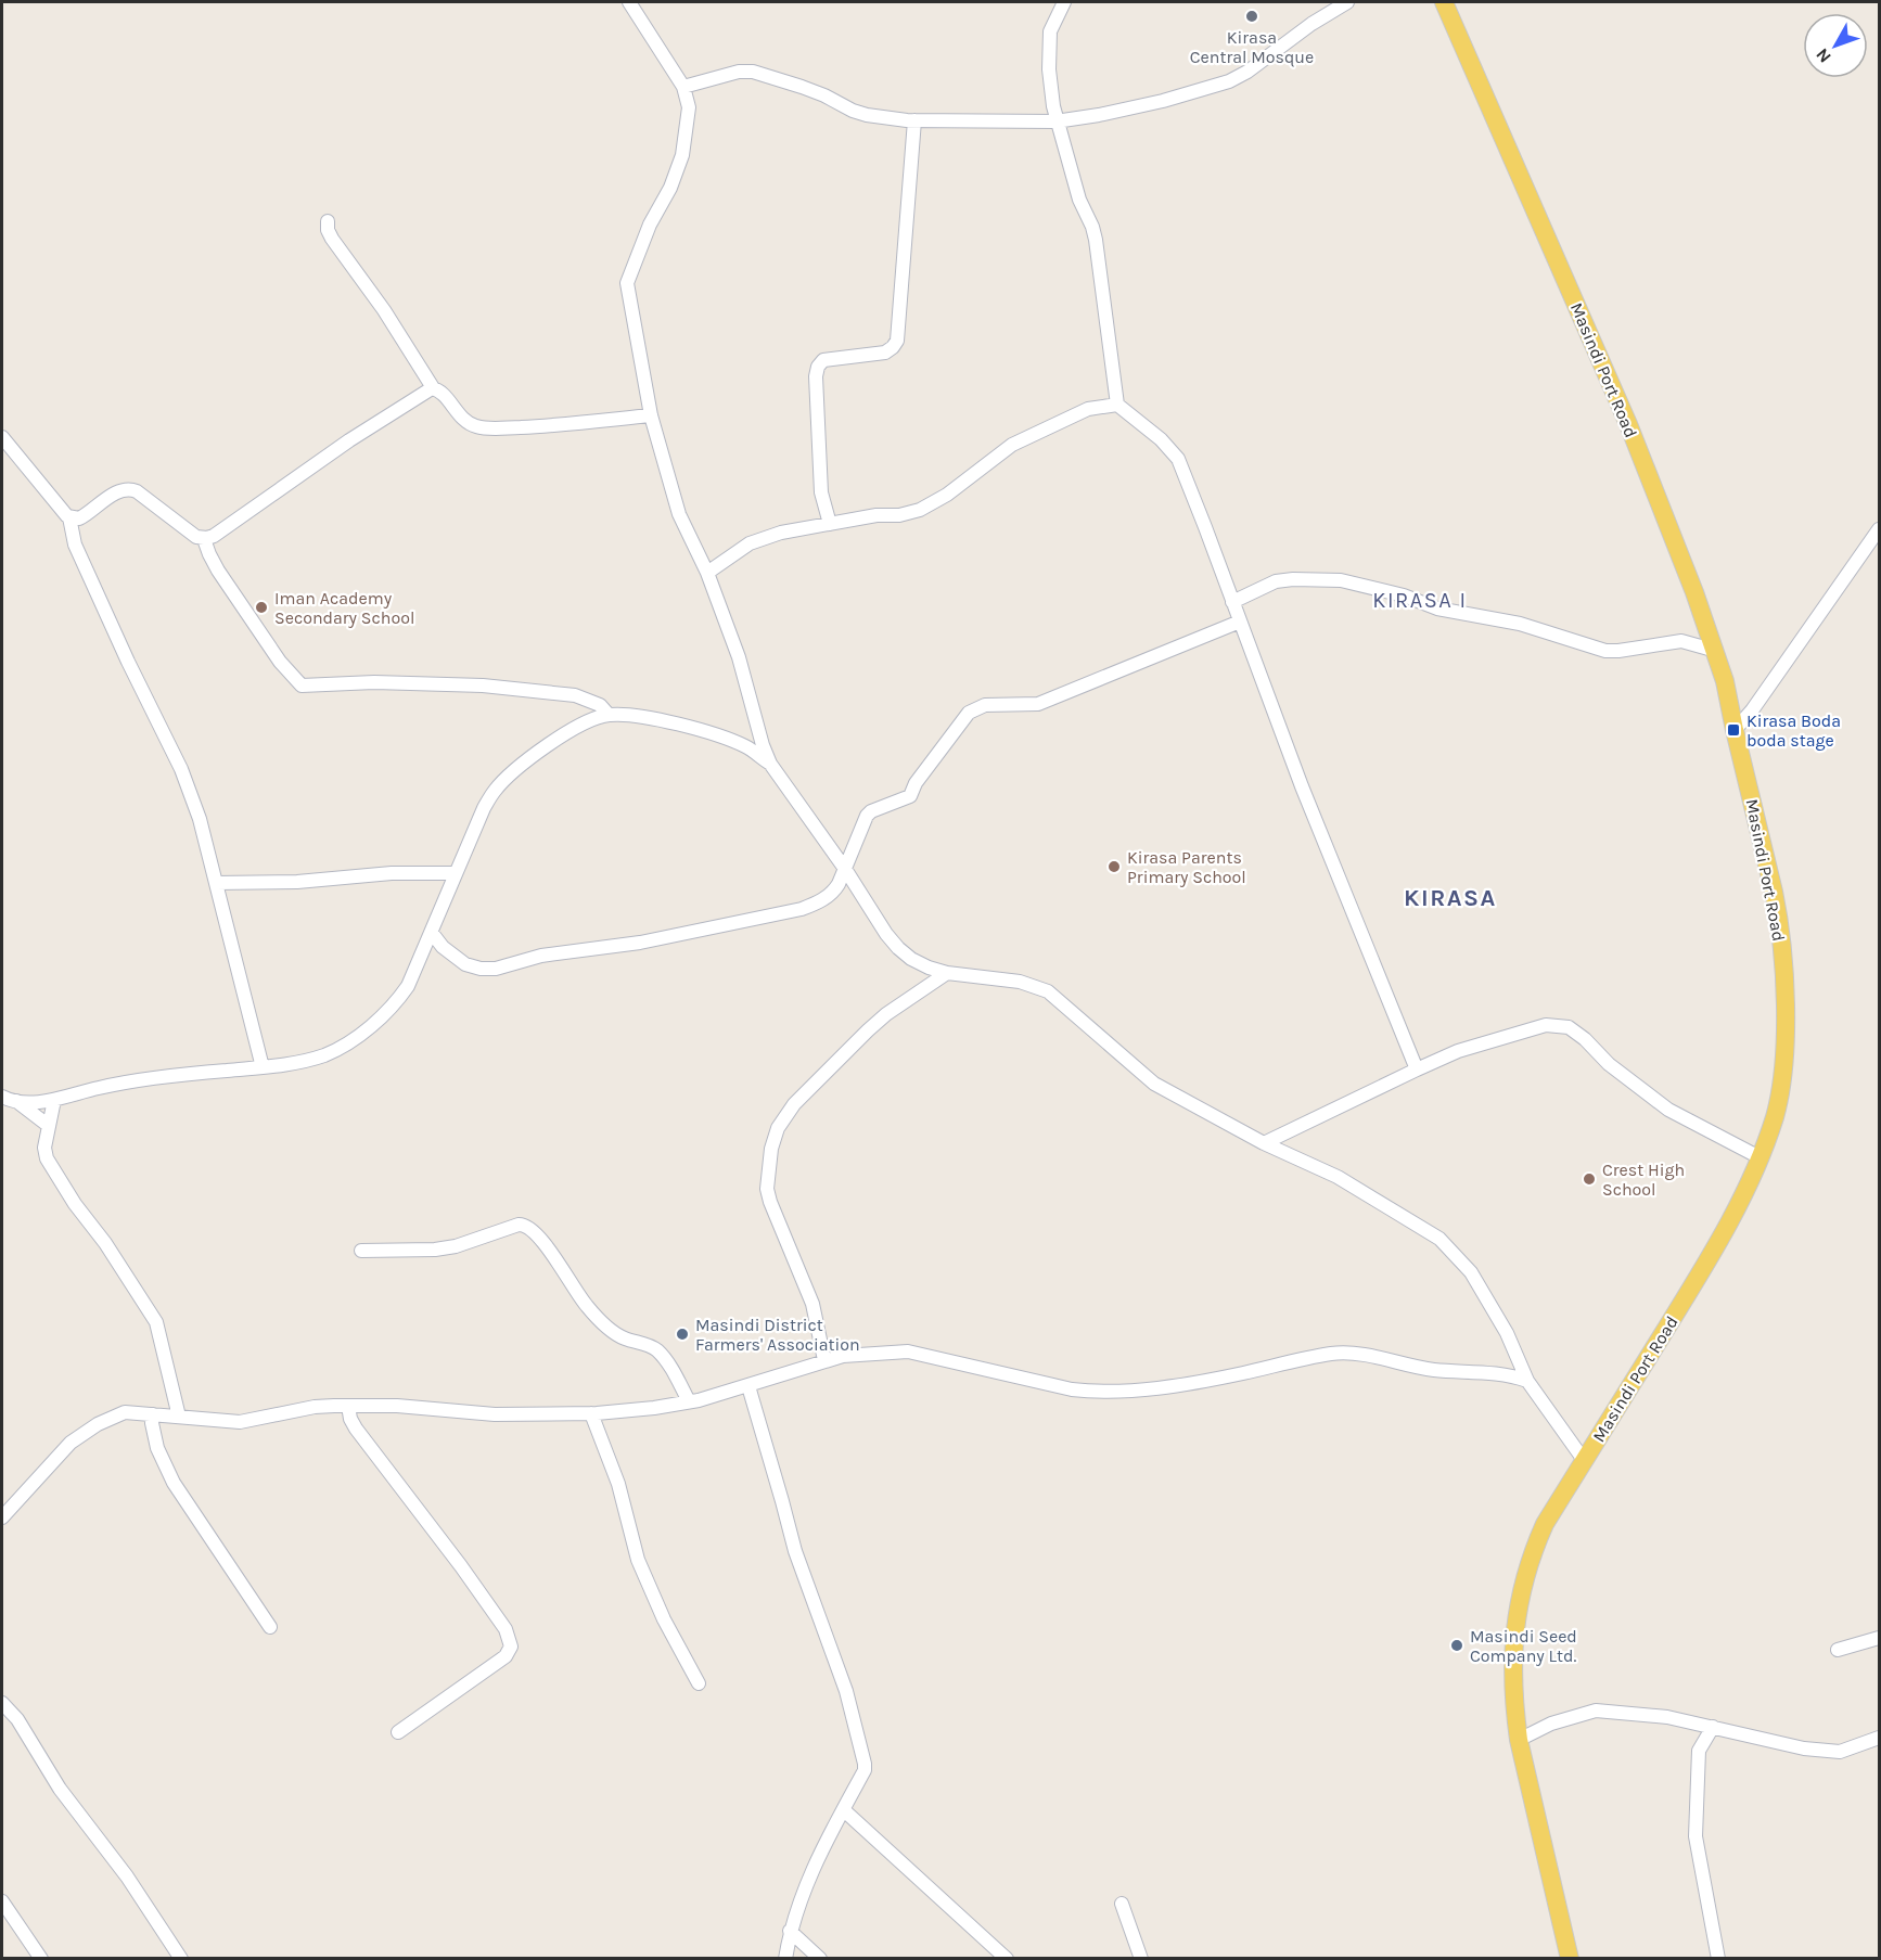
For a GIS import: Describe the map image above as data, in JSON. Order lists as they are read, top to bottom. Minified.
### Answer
{"streets":{"main road":["Masindi Port Road"]},"districts":["KIRASA I","KIRASA"],"places":{"other":["Kirasa Central Mosque","Iman Academy Secondary School","Kirasa Parents Primary School","Crest High School","Masindi District Farmers' Association","Masindi Seed Company Ltd."],"transit":["Kirasa Boda boda stage"]},"north":"bottom left"}
